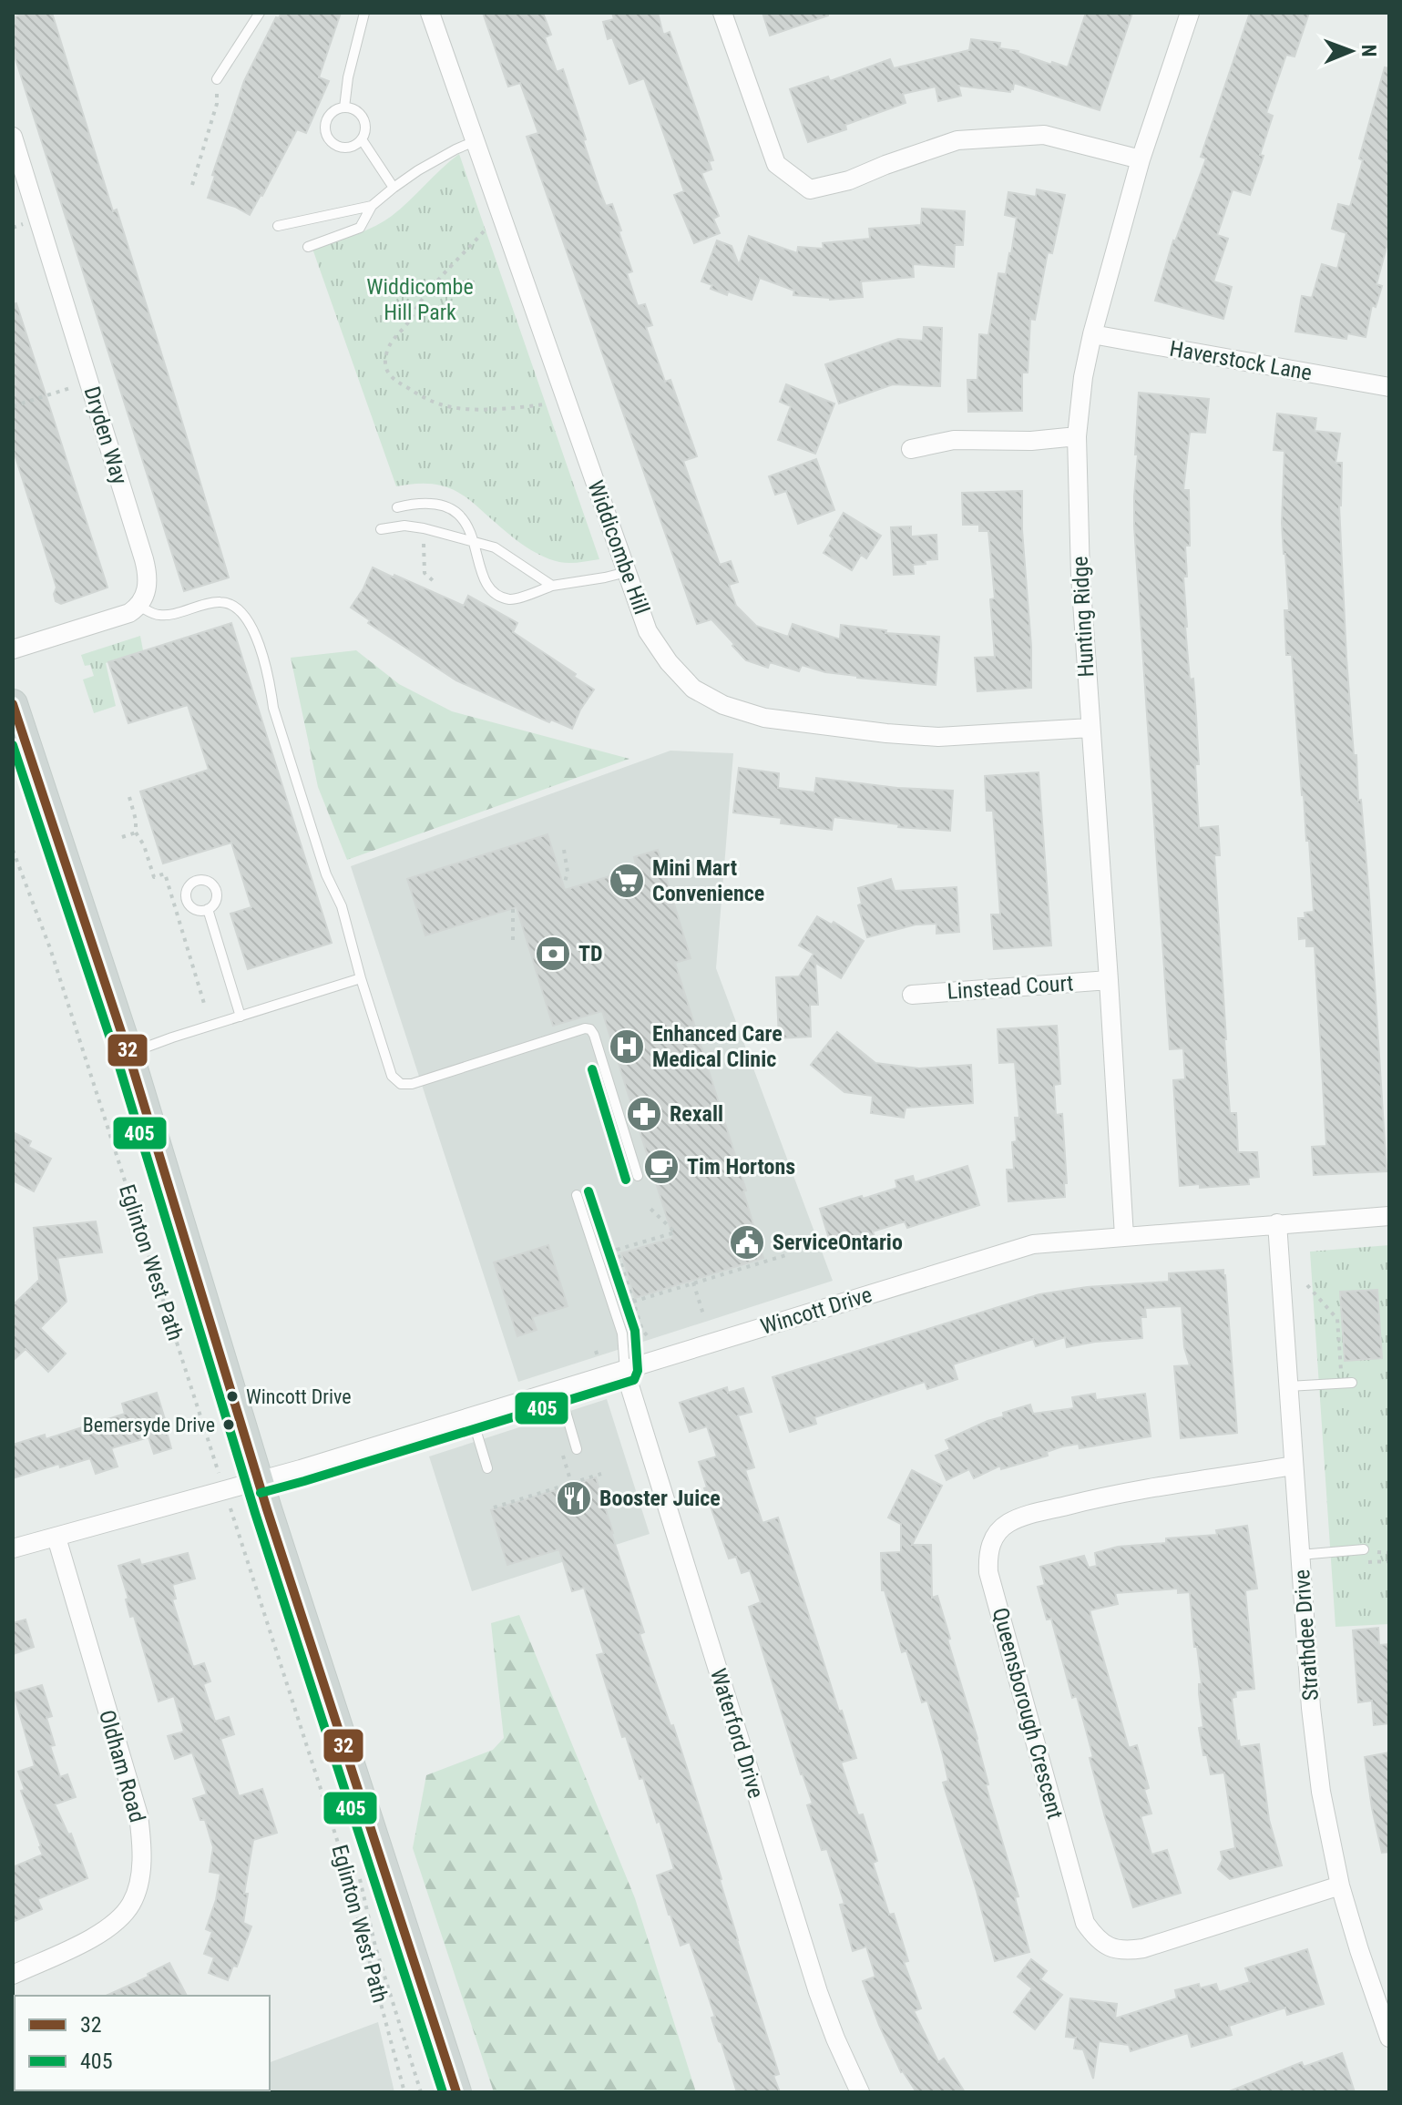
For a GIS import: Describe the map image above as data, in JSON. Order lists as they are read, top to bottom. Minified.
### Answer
{"streets":{"street":["Haverstock Lane","Dryden Way","Widdicombe Hill","Hunting Ridge","Linstead Court","Wincott Drive","Strathdee Drive","Queensborough Crescent","Waterford Drive","Oldham Road"],"path":["Eglinton West Path"]},"crossings":[["Haverstock Lane","Hunting Ridge"],["Widdicombe Hill","Hunting Ridge"],["Hunting Ridge","Linstead Court"],["Hunting Ridge","Wincott Drive"],["Wincott Drive","Strathdee Drive"],["Wincott Drive","Waterford Drive"],["Strathdee Drive","Queensborough Crescent"]],"parks":["Widdicombe Hill Park"],"places":{"supermarket":["Mini Mart Convenience"],"bank":["TD"],"hospital":["Enhanced Care Medical Clinic"],"pharmacy":["Rexall"],"cafe":["Tim Hortons"],"public building":["ServiceOntario"],"other":["Wincott Drive","Bemersyde Drive"],"restaurant":["Booster Juice"]},"lines":["transit line 32","transit line 405"],"legend":["32","405"],"north":"right"}
